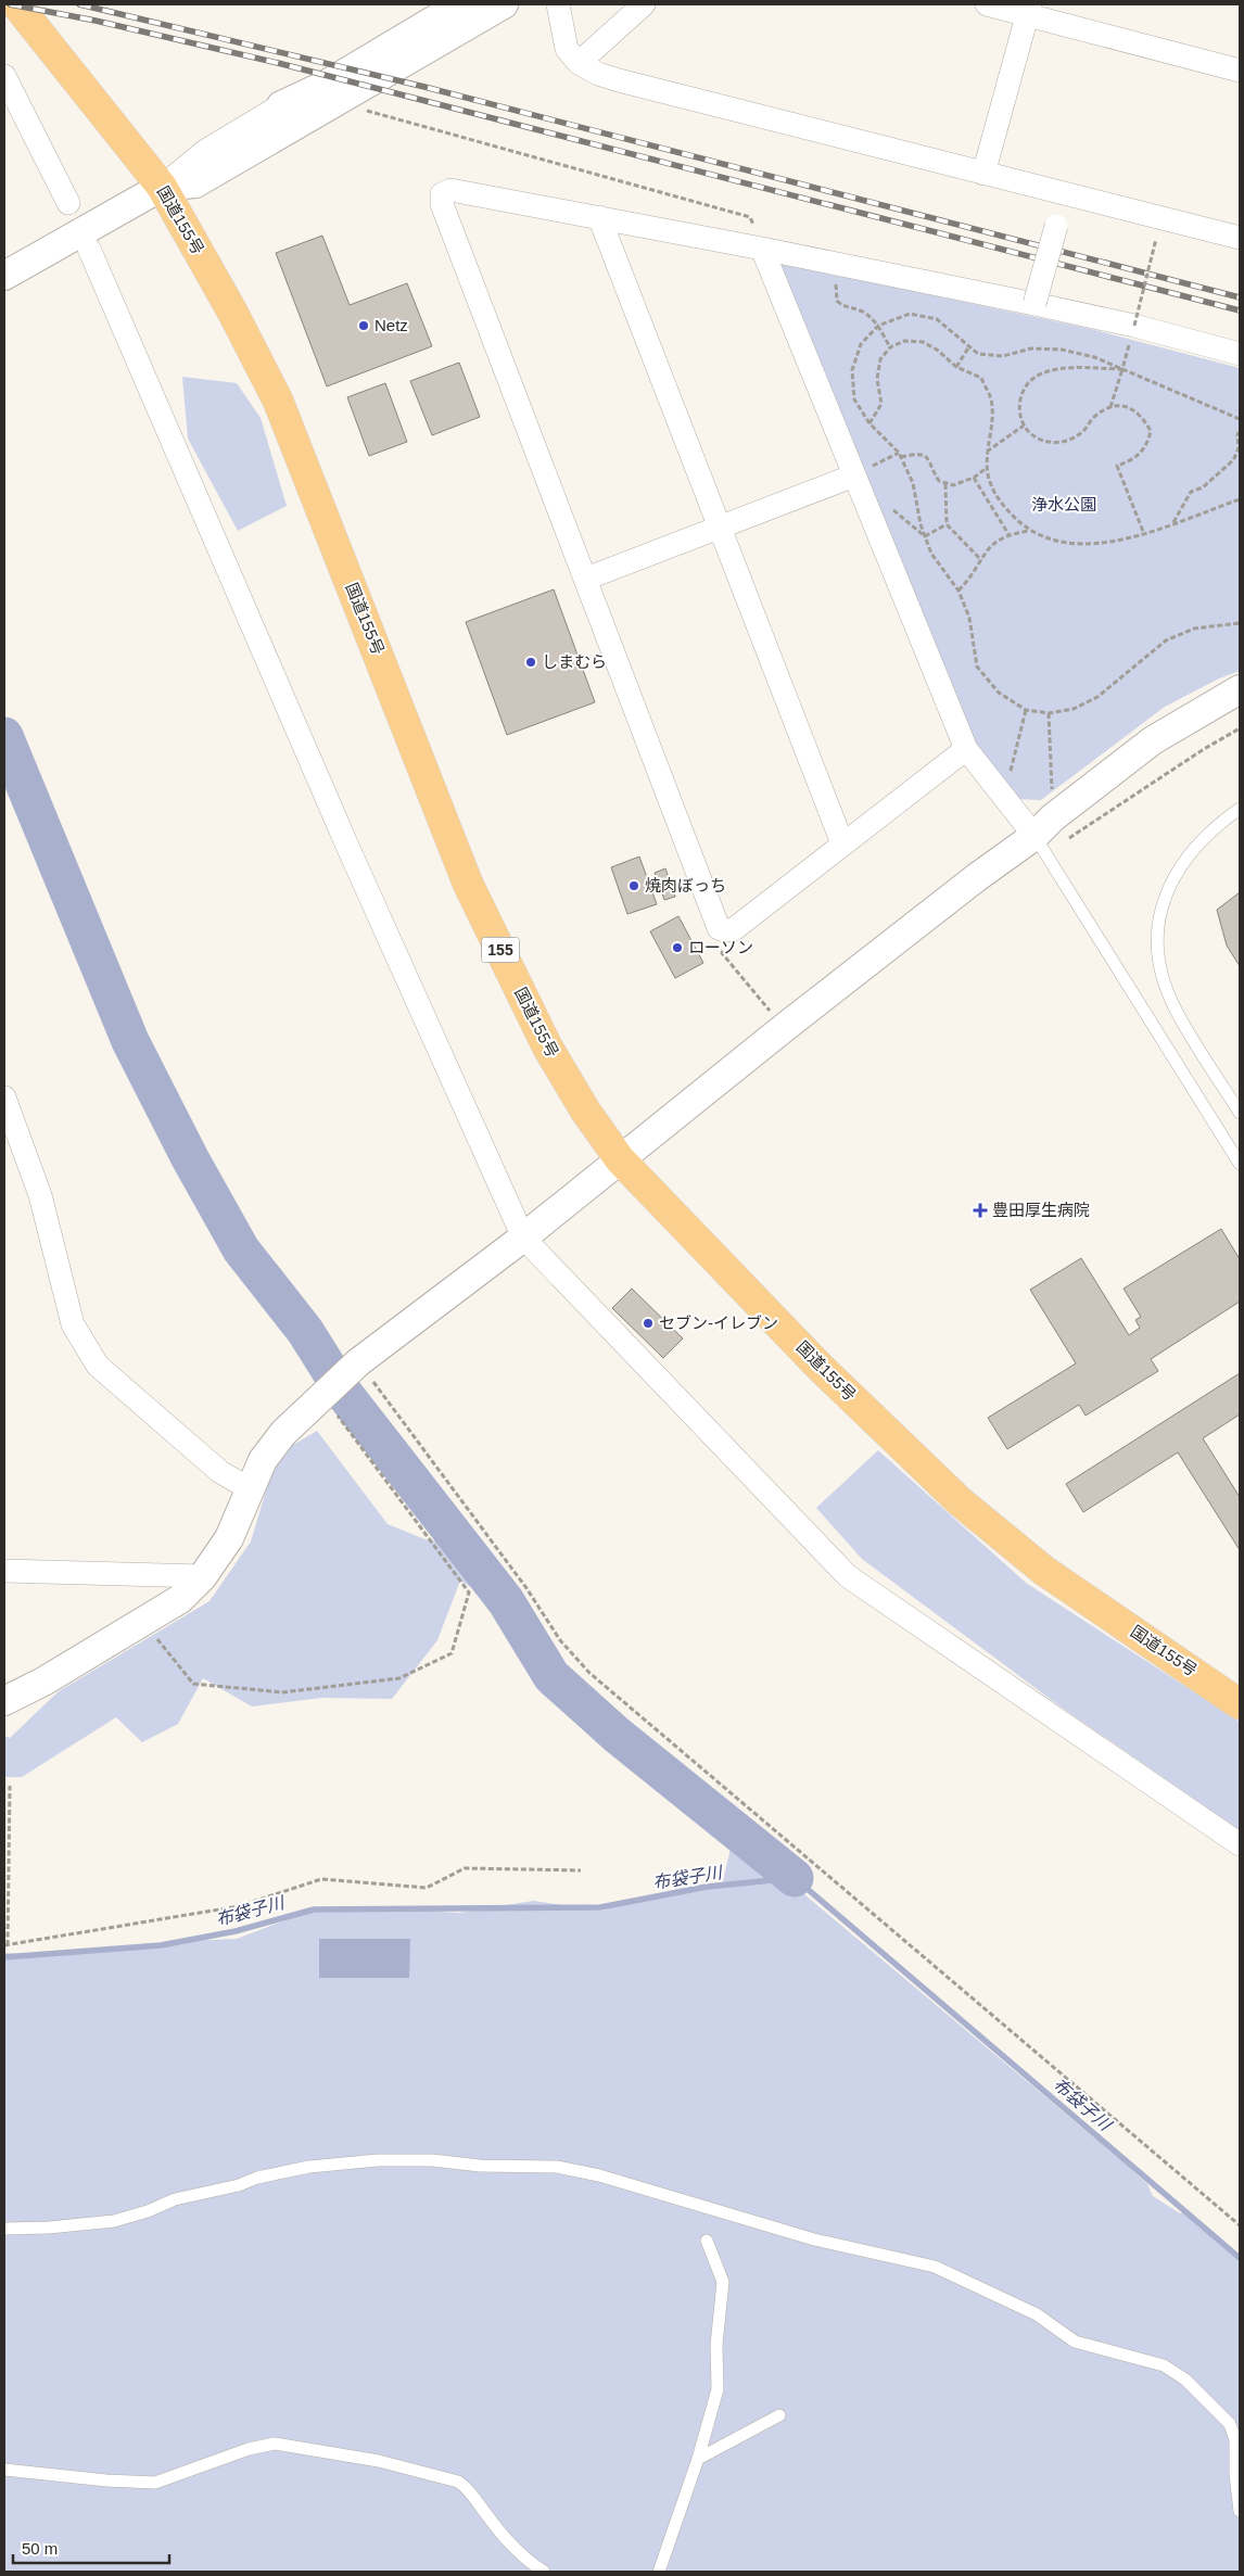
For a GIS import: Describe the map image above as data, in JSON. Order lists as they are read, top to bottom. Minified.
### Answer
{"streets":{"highway":["国道155号","155"]},"water":["布袋子川"],"parks":["浄水公園"],"places":{"other":["Netz","しまむら","焼肉ぼっち","ローソン","セブン-イレブン"],"health":["豊田厚生病院"]},"scale_bar":"50 m"}
